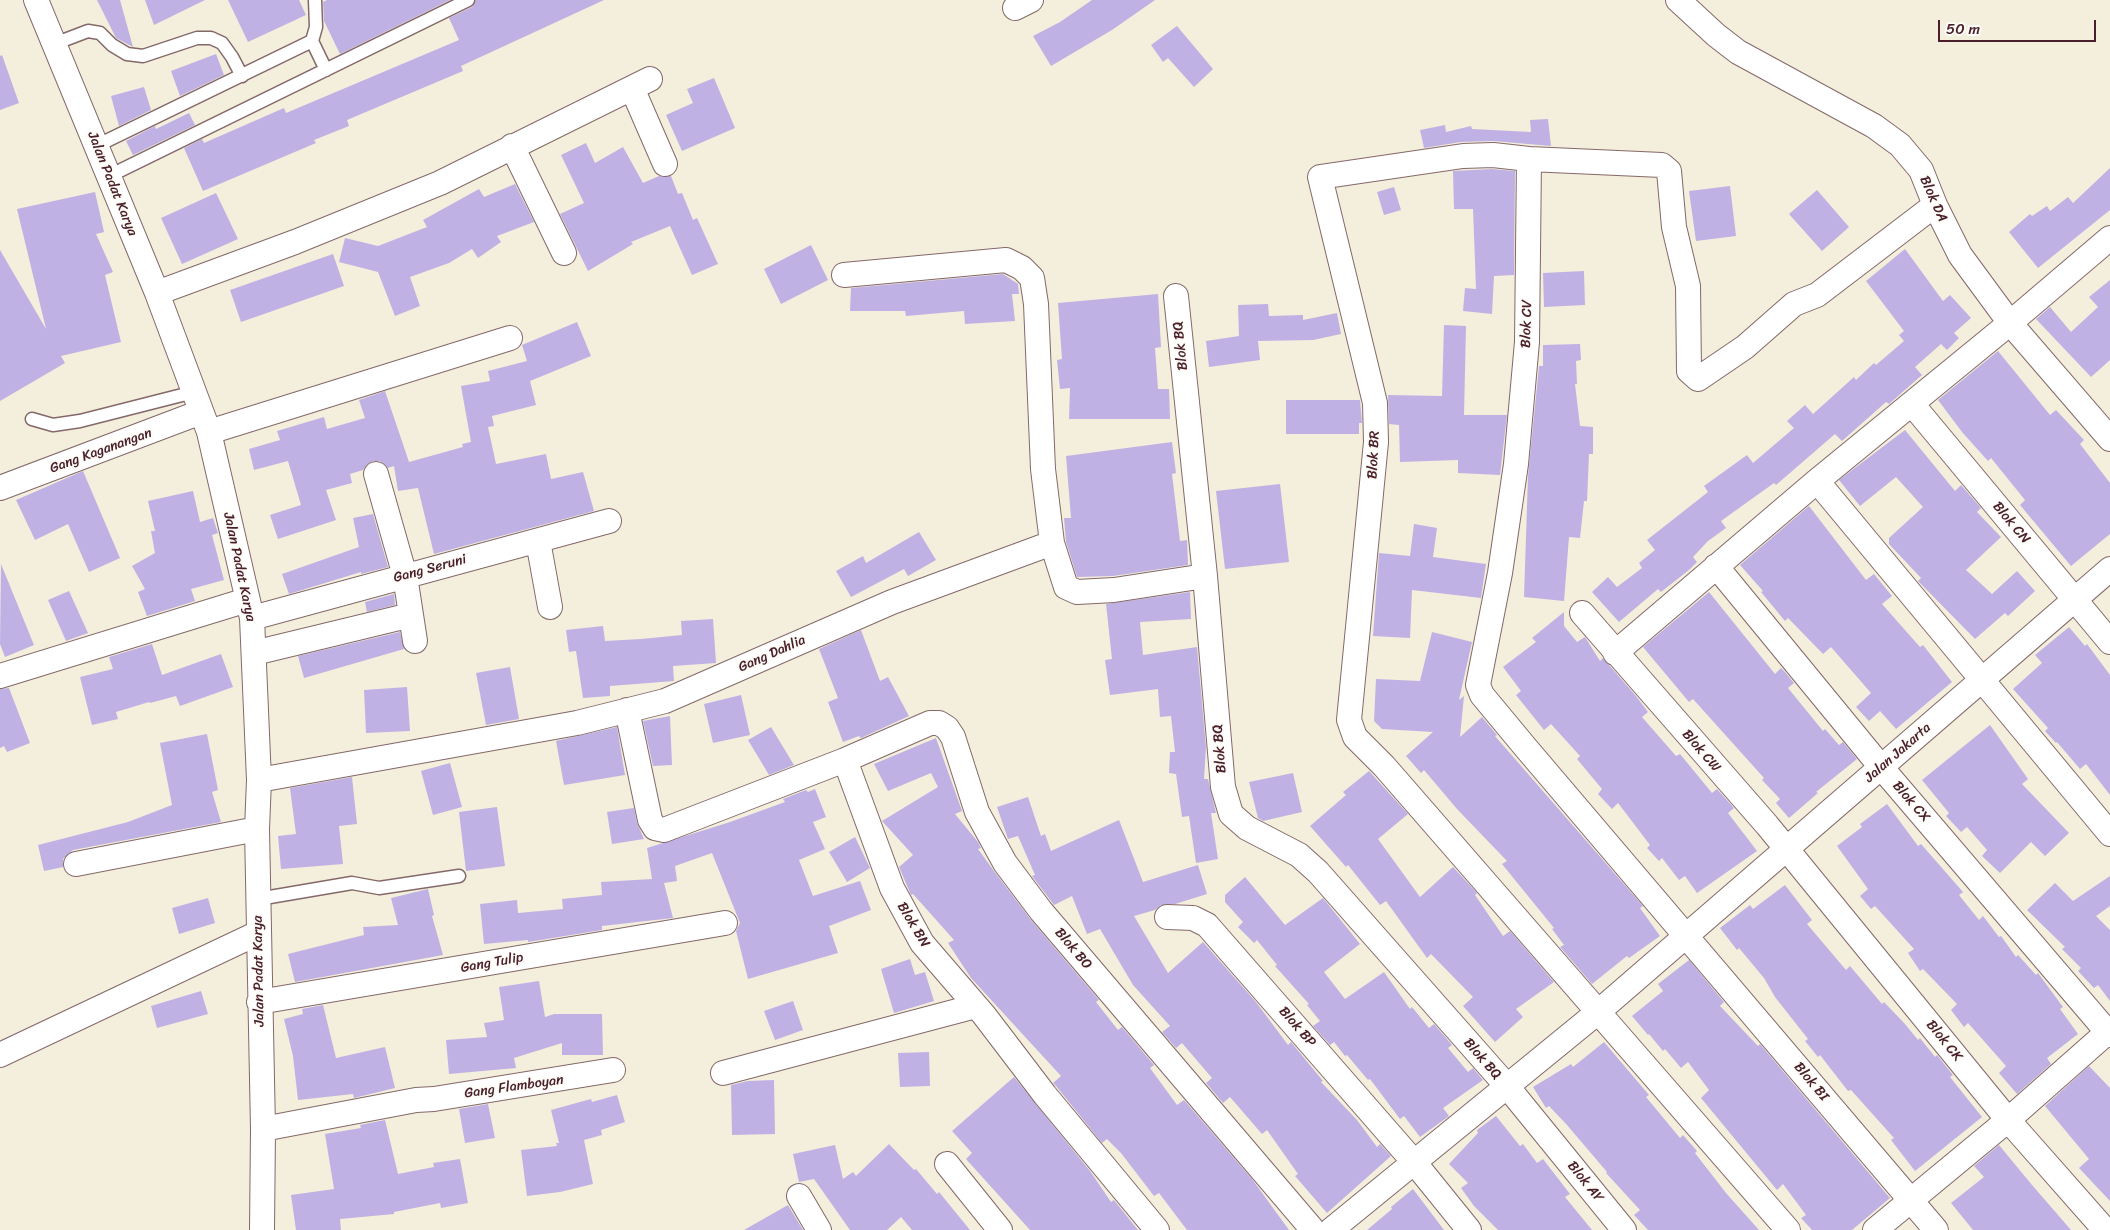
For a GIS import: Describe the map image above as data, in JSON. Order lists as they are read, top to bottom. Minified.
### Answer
{"streets":{"street":["Jalan Padat Karya","Blok DA","Blok CV","Blok BQ","Gang Kaganangan","Blok BR","Blok CN","Gang Seruni","Gang Dahlia","Blok CW","Jalan Jakarta","Blok CX","Blok BN","Blok BO","Gang Tulip","Blok BP","Blok CK","Blok BI","Gang Flamboyan","Blok AY"]},"crossings":[["Jalan Padat Karya","Gang Kaganangan"],["Jalan Padat Karya","Gang Seruni"],["Jalan Padat Karya","Gang Dahlia"],["Jalan Padat Karya","Gang Tulip"],["Jalan Padat Karya","Gang Flamboyan"],["Blok CV","Blok BR"],["Blok CV","Blok BI"],["Blok BQ","Jalan Jakarta"],["Blok BQ","Blok AY"],["Blok BR","Jalan Jakarta"],["Blok CN","Jalan Jakarta"],["Blok CW","Jalan Jakarta"],["Blok CW","Blok CK"],["Jalan Jakarta","Blok CX"],["Jalan Jakarta","Blok BP"],["Jalan Jakarta","Blok CK"],["Jalan Jakarta","Blok BI"],["Blok BN","Blok BO"]],"scale_bar":"50 m"}
